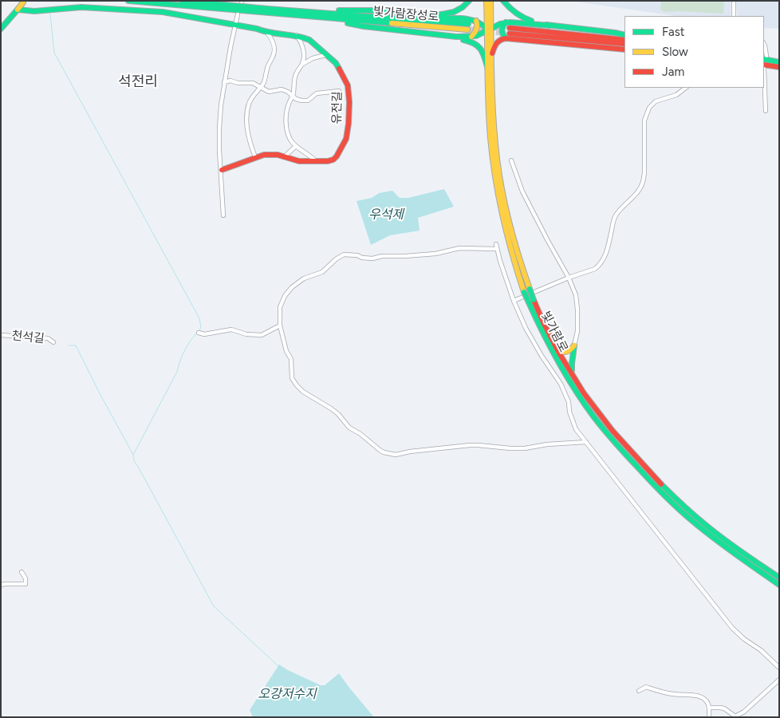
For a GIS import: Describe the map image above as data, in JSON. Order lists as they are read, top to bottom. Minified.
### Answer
{"streets":{"main road":["빛가람장성로","유전길","빛가람로"],"street":["천석길"]},"districts":["석전리"],"water":["우석제","오강저수지"],"legend":["Fast","Slow","Jam"]}
